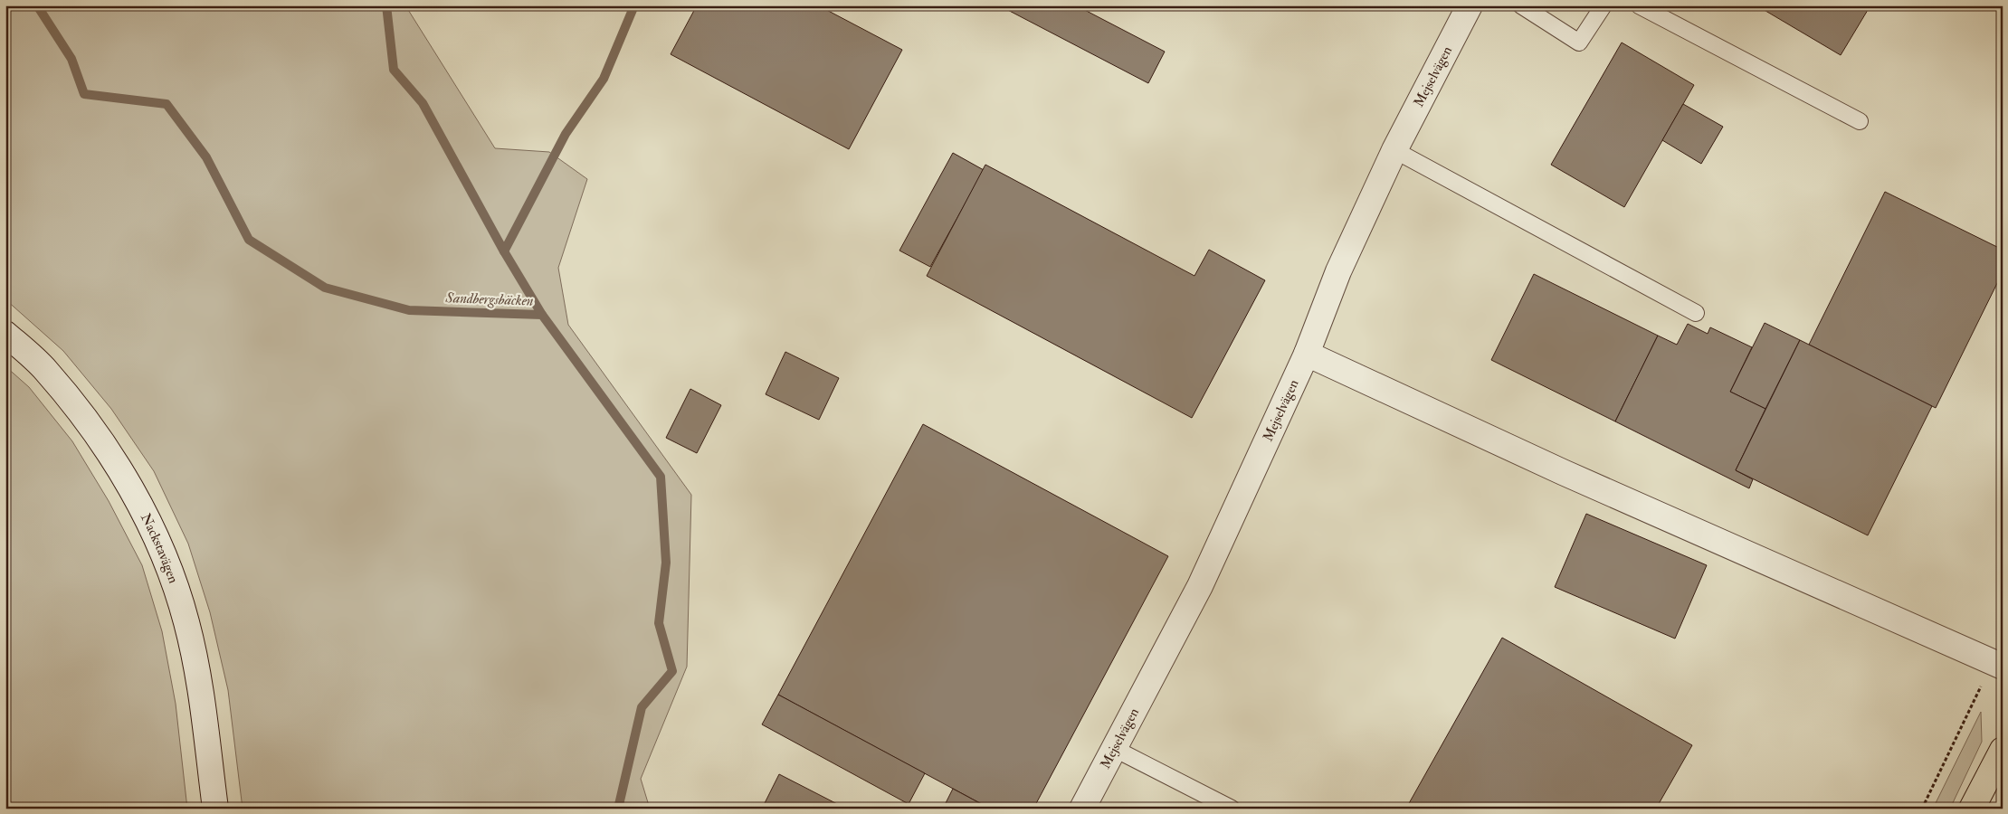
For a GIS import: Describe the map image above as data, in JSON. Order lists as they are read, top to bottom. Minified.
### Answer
{"streets":{"street":["Mejselvägen","Nackstavägen"]},"water":["Sandbergsbäcken"]}
